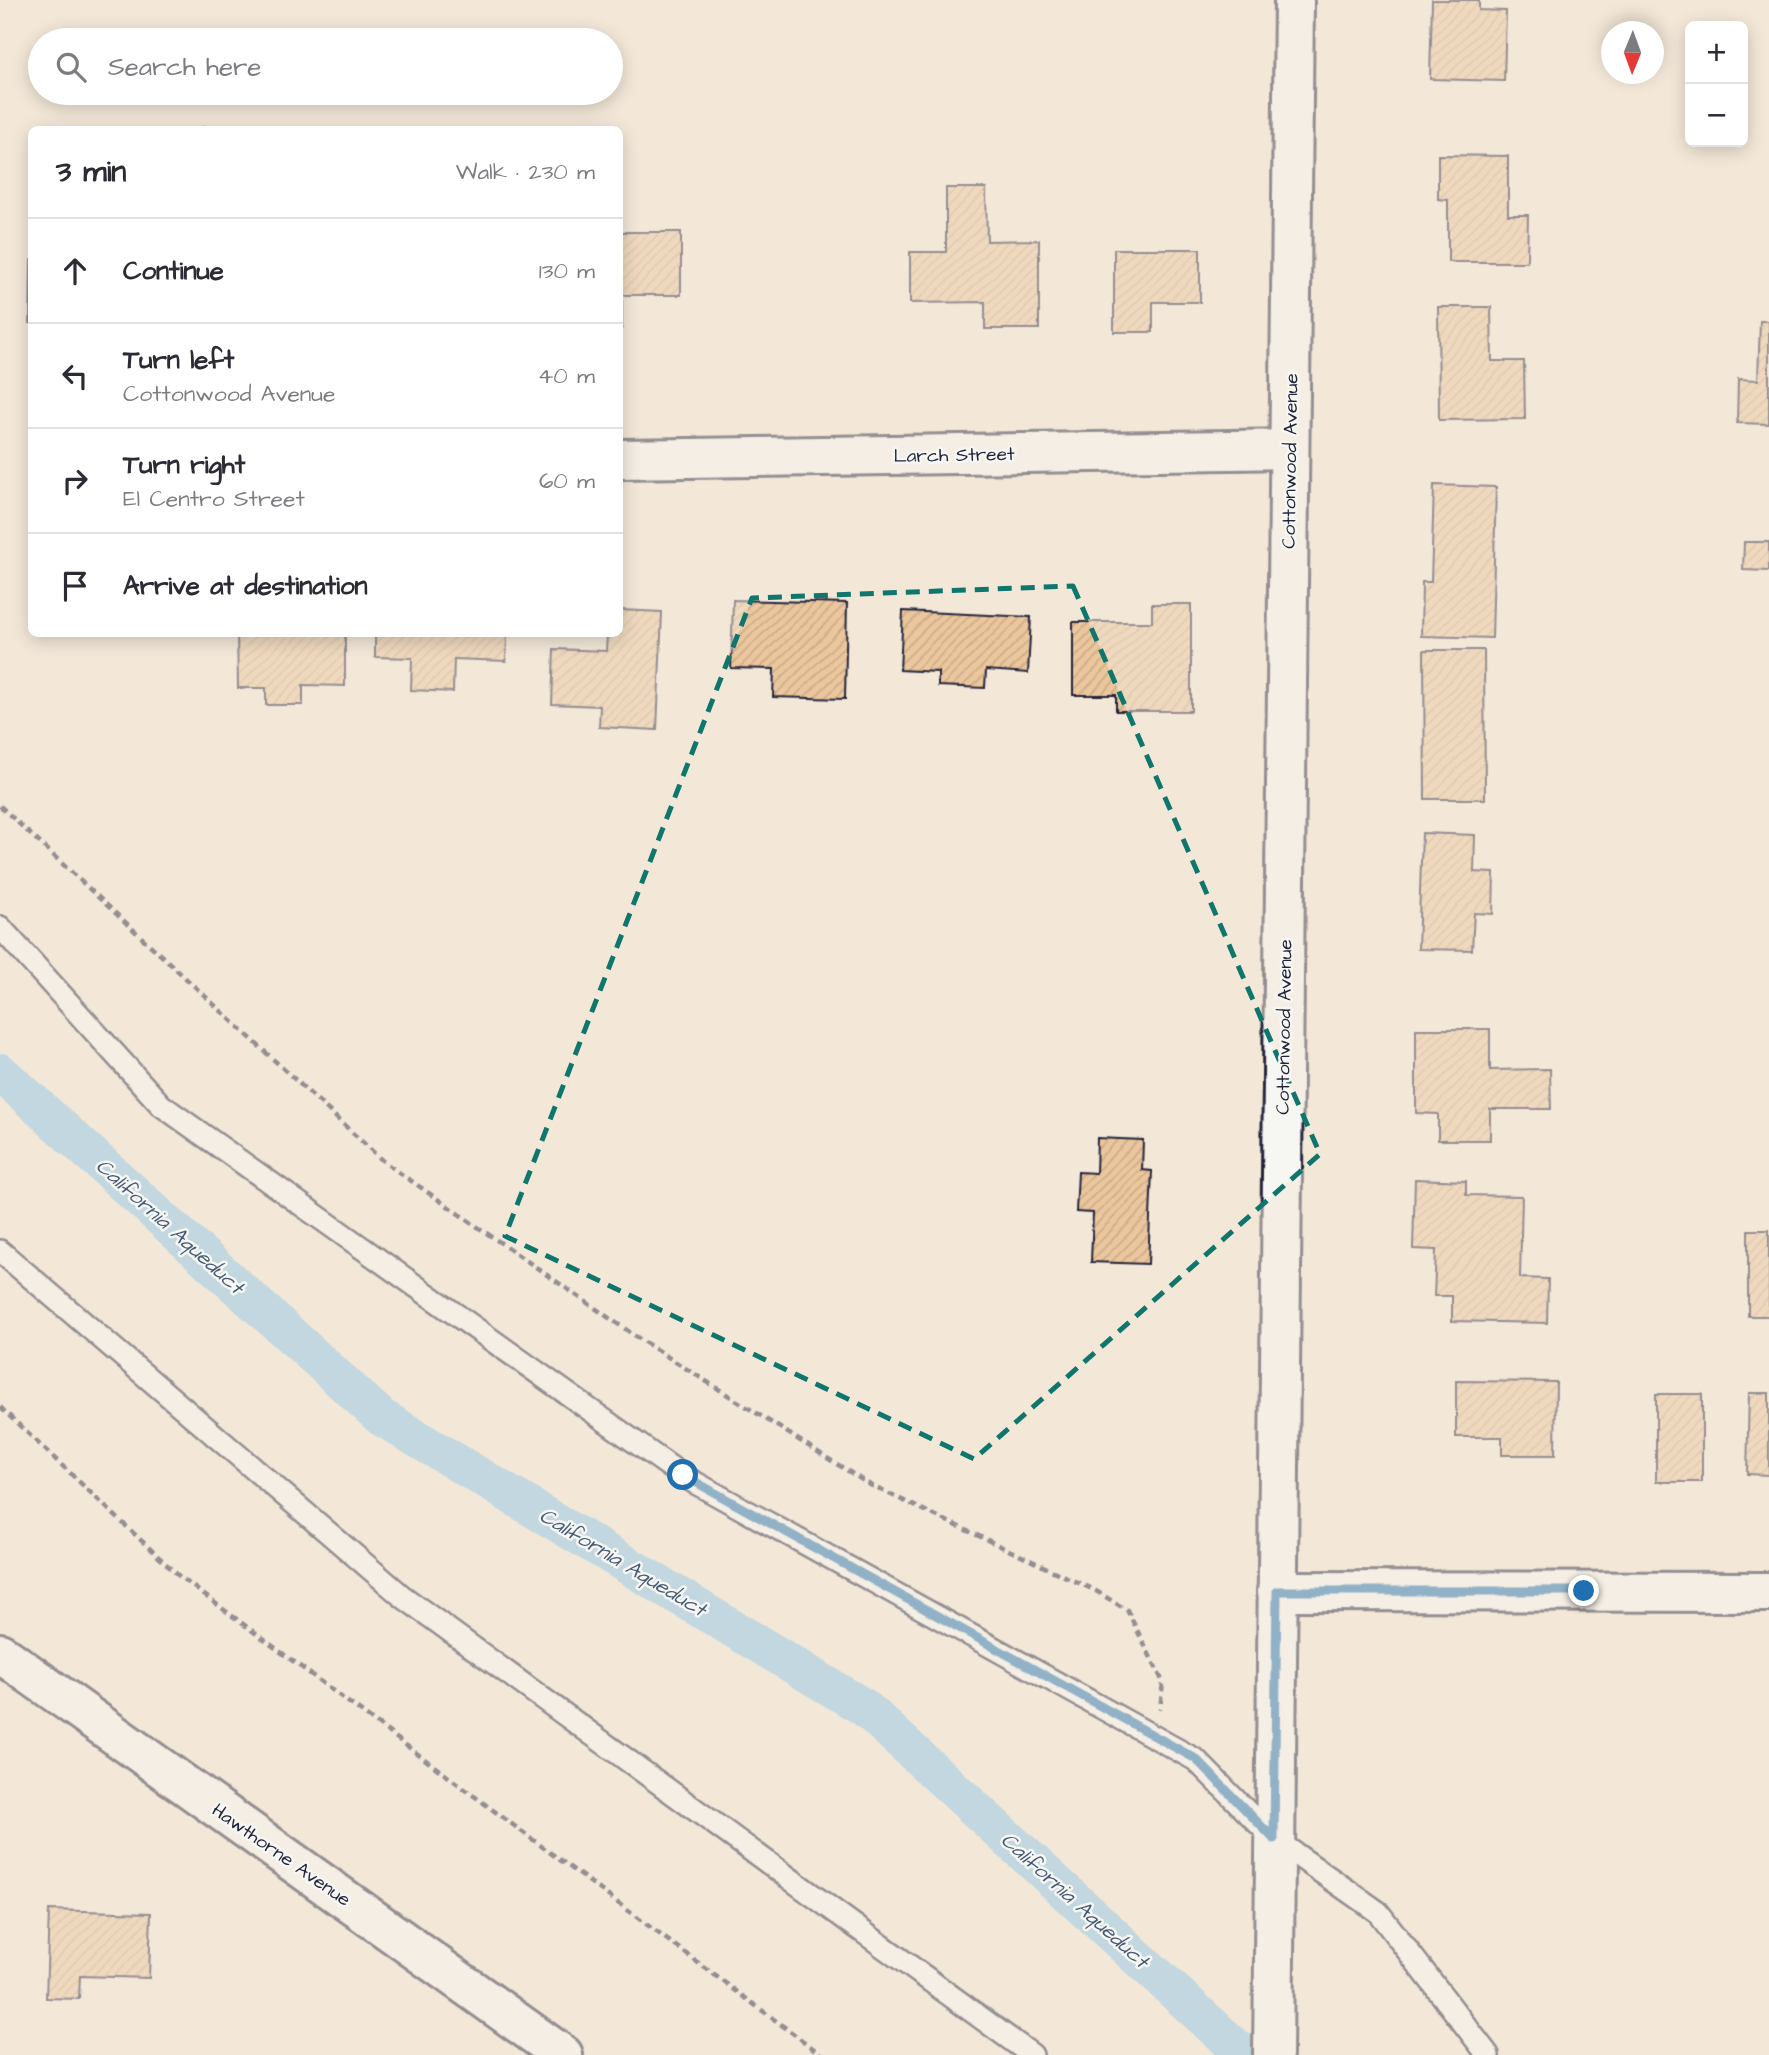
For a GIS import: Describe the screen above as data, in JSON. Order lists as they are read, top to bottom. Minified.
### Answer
{"streets":{"street":["Larch Street","Cottonwood Avenue","Hawthorne Avenue"]},"crossings":[["Larch Street","Cottonwood Avenue"]],"water":["California Aqueduct"],"north":"bottom","page":{"map_buttons":["+","−"],"search":"Search here","heading":["3 min","Walk · 230 m"],"list":[["Continue","130 m"],["Turn left","Cottonwood Avenue","40 m"],["Turn right","El Centro Street","60 m"],"Arrive at destination"]}}
